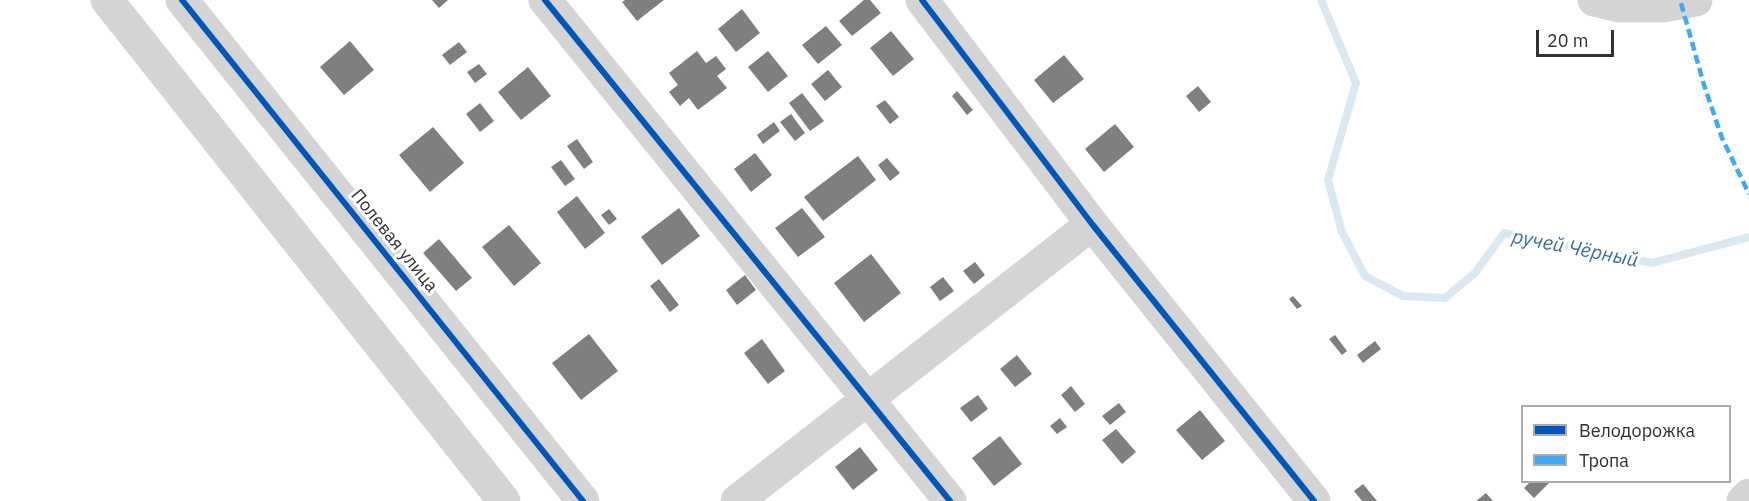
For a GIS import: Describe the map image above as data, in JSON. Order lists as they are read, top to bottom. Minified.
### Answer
{"streets":{"street":["Полевая улица"]},"water":["ручей Чёрный"],"legend":["Велодорожка","Тропа"],"scale_bar":"20 m"}
